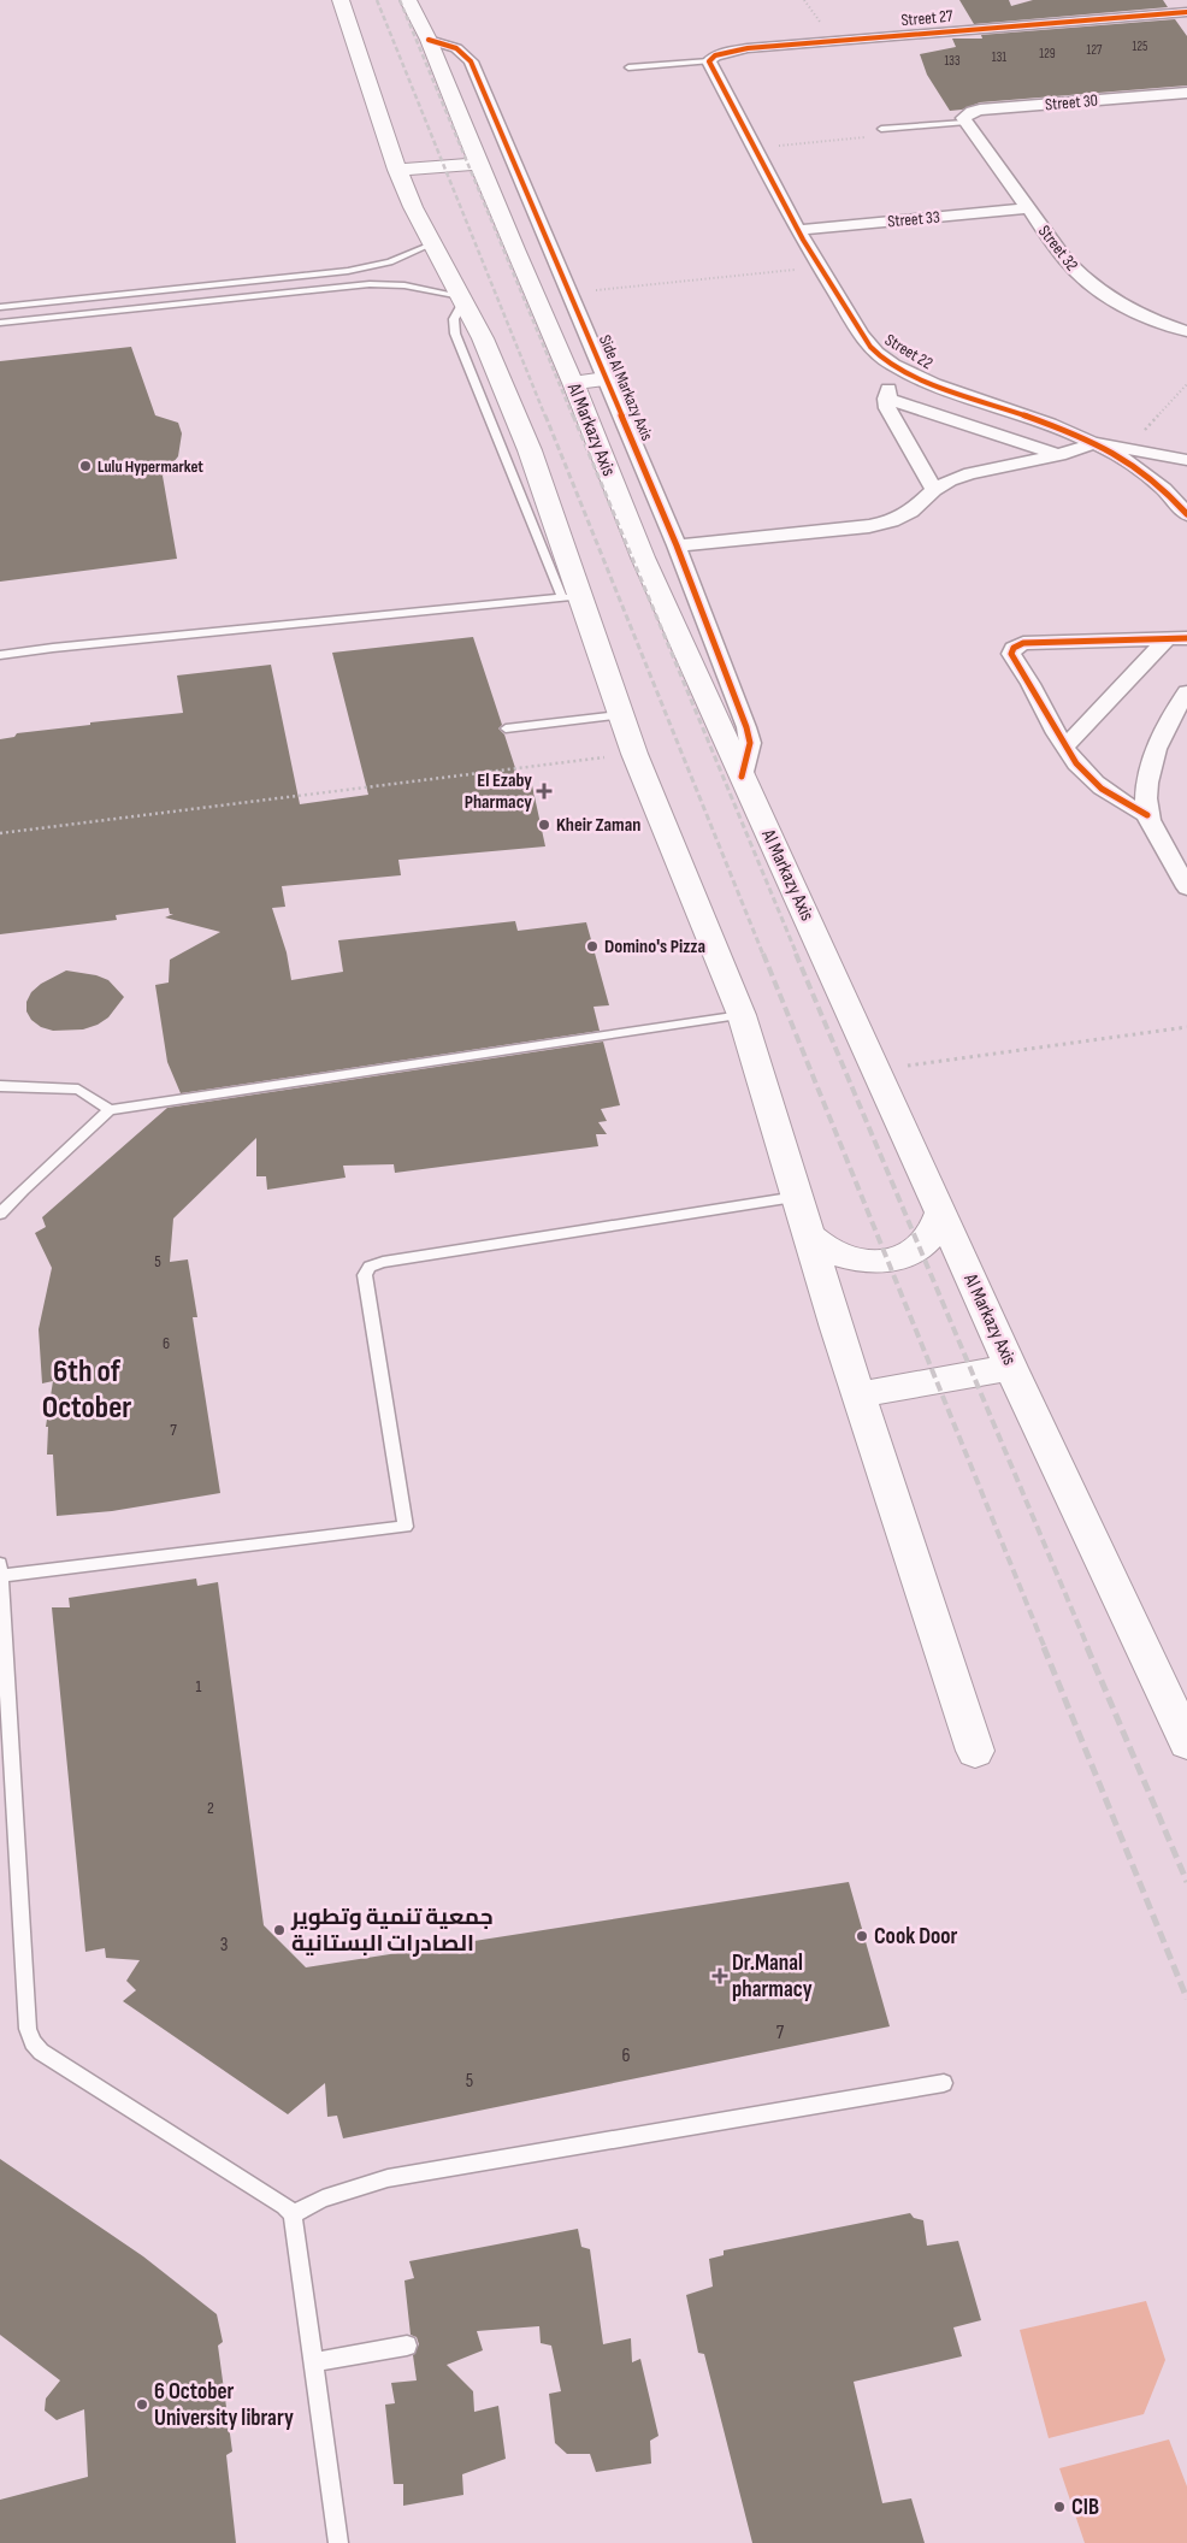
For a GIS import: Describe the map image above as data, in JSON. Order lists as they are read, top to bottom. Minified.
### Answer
{"streets":{"main road":["Al Markazy Axis"],"street":["Street 27","Street 30","Street 33","Street 32","Street 22","Side Al Markazy Axis"]},"crossings":[["Street 27","Street 22"],["Street 30","Street 32"],["Street 33","Street 32"],["Street 33","Street 22"],["Side Al Markazy Axis","Al Markazy Axis"]],"districts":["6th of October"],"places":{"other":["Lulu Hypermarket","Kheir Zaman","Domino's Pizza","جمعية تنمية وتطوير الصادرات البستانية","Cook Door","6 October University library","CIB"],"health":["El Ezaby Pharmacy","Dr.Manal pharmacy"]},"house_numbers":["125","127","129","131","133","5","6","7","1","2","3","7","6","5"]}
